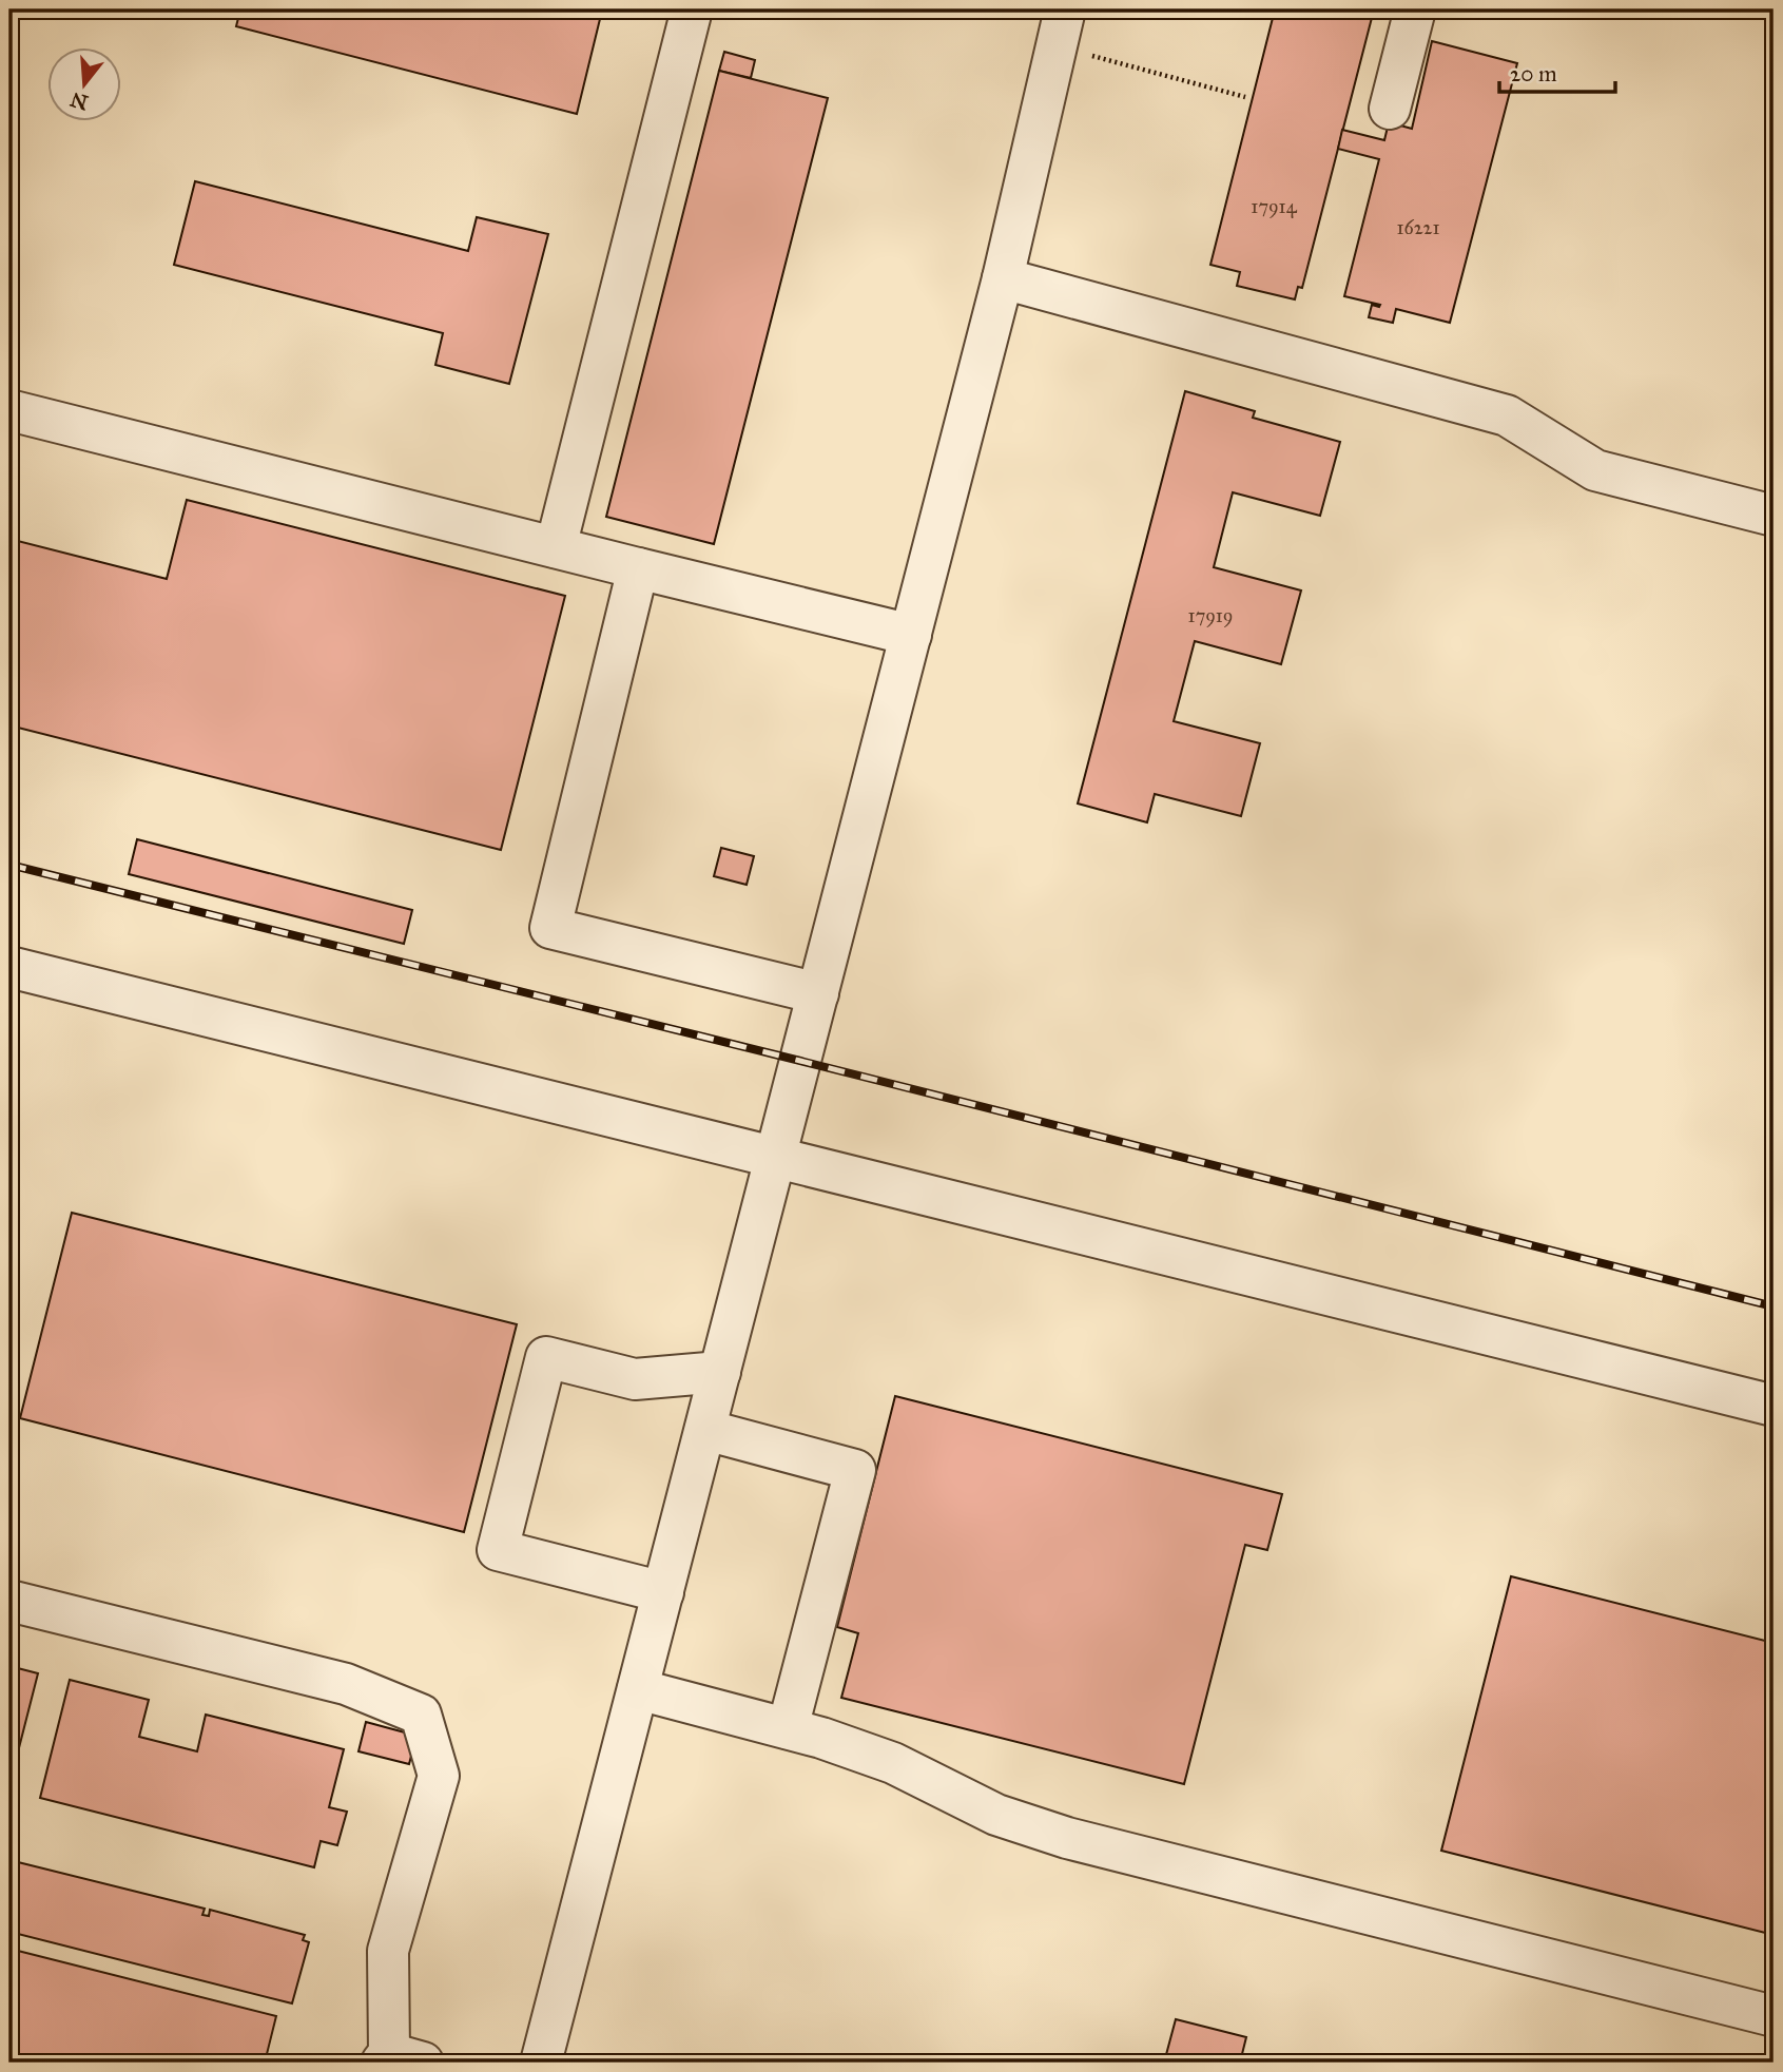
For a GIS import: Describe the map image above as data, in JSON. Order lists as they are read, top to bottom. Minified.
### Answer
{"house_numbers":["17914","16221","17919"],"scale_bar":"20 m","north":"bottom"}
